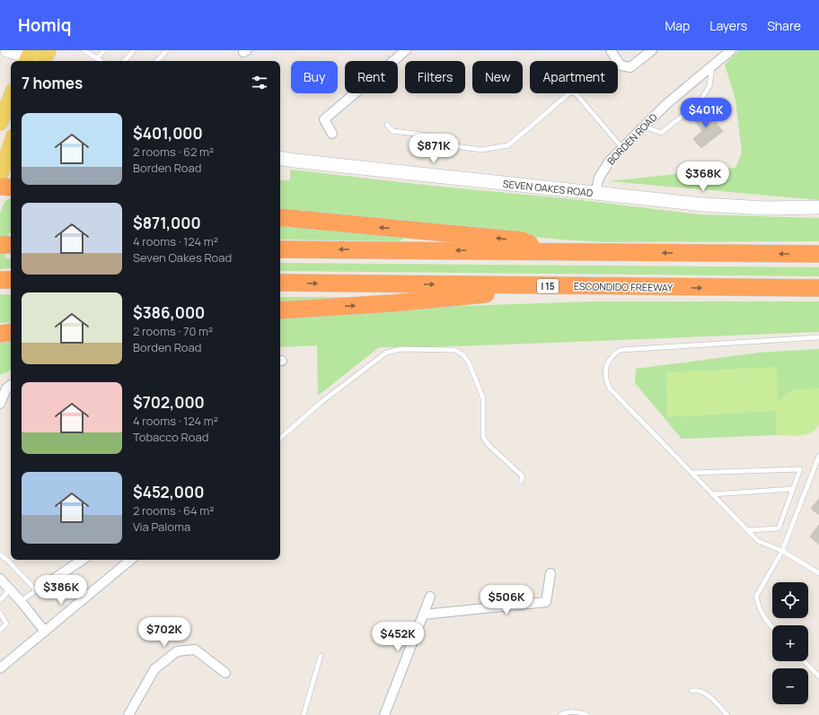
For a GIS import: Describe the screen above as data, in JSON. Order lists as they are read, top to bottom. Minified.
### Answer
{"streets":{"highway":["I 15","ESCONDIDO FREEWAY"],"street":["BORDEN ROAD","SEVEN OAKES ROAD"]},"crossings":[["BORDEN ROAD","SEVEN OAKES ROAD"]],"page":{"header":"Homiq","nav":["Map","Layers","Share"],"chip":["Buy","Rent","Filters","New","Apartment"],"heading":"7 homes","price":["$401K","$871K","$368K","$386K","$506K","$702K","$452K"],"list":[{"name":"$401,000","note":"2 rooms · 62 m² · Borden Road"},{"name":"$871,000","note":"4 rooms · 124 m² · Seven Oakes Road"},{"name":"$386,000","note":"2 rooms · 70 m² · Borden Road"},{"name":"$702,000","note":"4 rooms · 124 m² · Tobacco Road"},{"name":"$452,000","note":"2 rooms · 64 m² · Via Paloma"}],"map_buttons":["+","−"]}}
